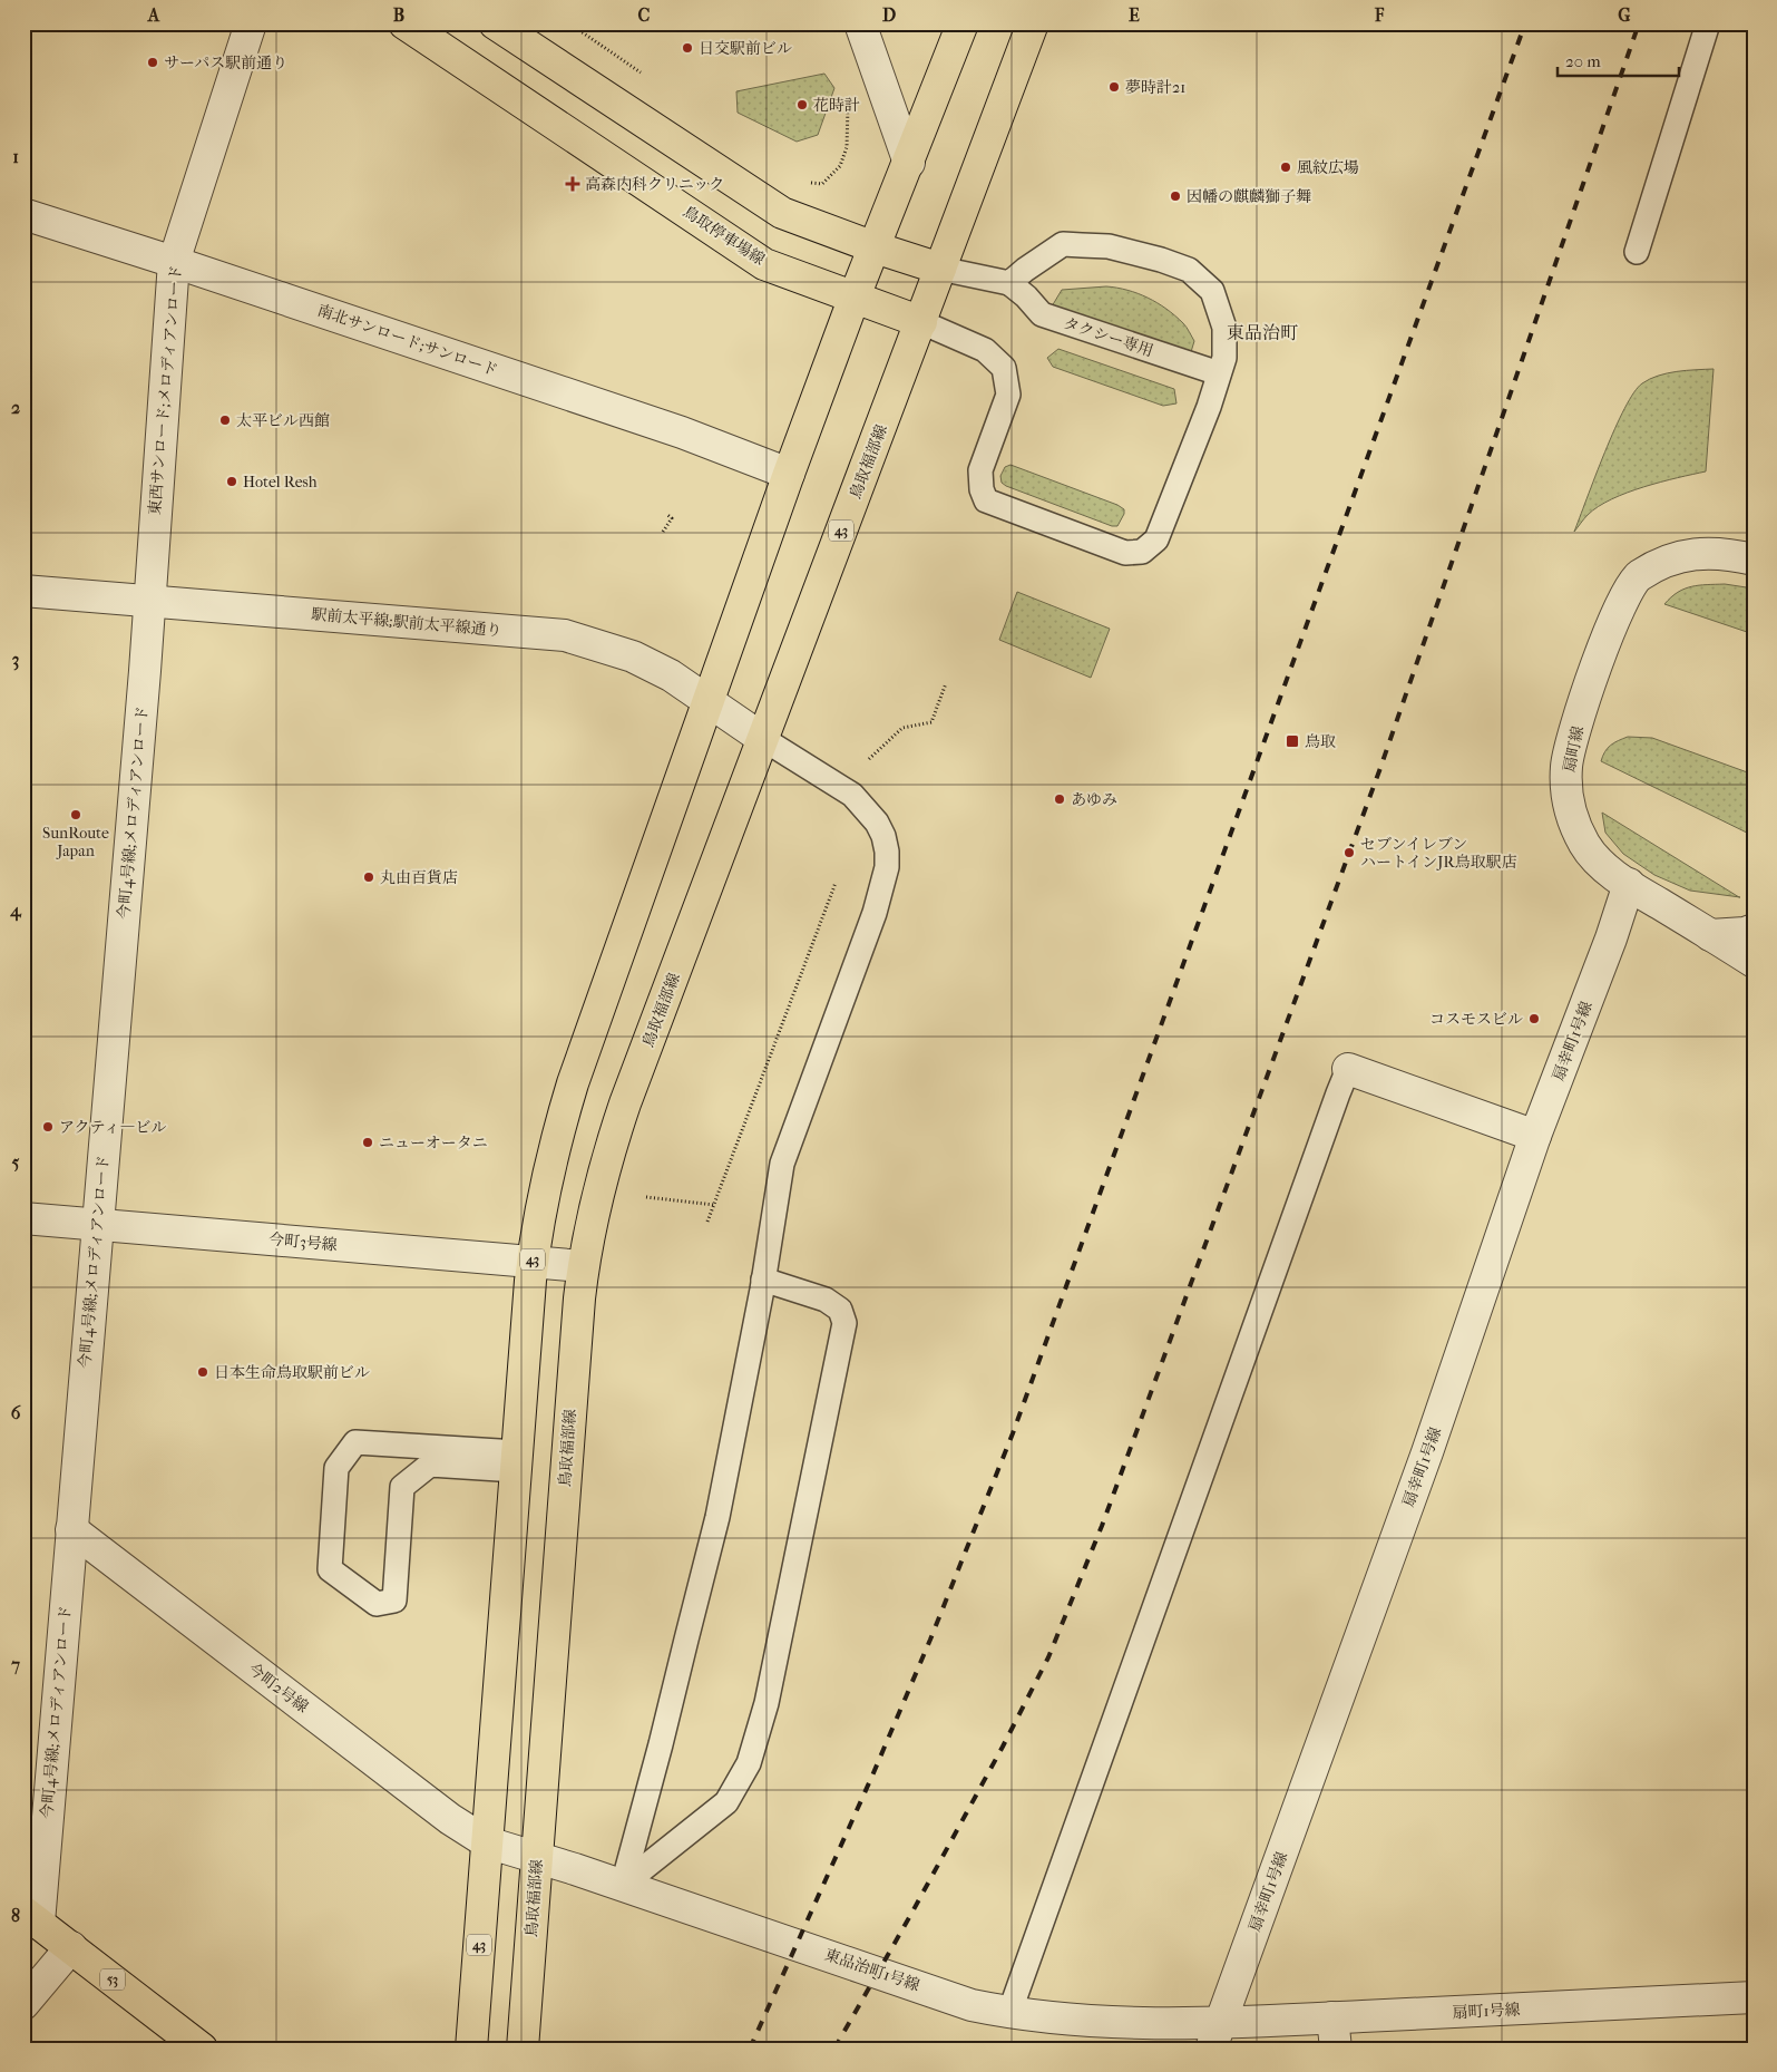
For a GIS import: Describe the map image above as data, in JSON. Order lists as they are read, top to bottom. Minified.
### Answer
{"streets":{"main road":["鳥取停車場線","鳥取福部線","43","53"],"street":["南北サンロード;サンロード","東西サンロード;メロディアンロード","駅前太平線;駅前太平線通り","扇町線","今町4号線;メロディアンロード","扇幸町1号線","今町3号線","今町2号線","東品治町1号線","扇町1号線"],"lane":["タクシー専用"]},"crossings":[["鳥取停車場線","鳥取福部線"],["鳥取停車場線","43"],["南北サンロード;サンロード","東西サンロード;メロディアンロード"],["南北サンロード;サンロード","43"],["東西サンロード;メロディアンロード","駅前太平線;駅前太平線通り"],["東西サンロード;メロディアンロード","今町4号線;メロディアンロード"],["鳥取福部線","駅前太平線;駅前太平線通り"],["鳥取福部線","今町3号線"],["鳥取福部線","今町2号線"],["鳥取福部線","東品治町1号線"],["43","駅前太平線;駅前太平線通り"],["43","今町3号線"],["43","今町2号線"],["駅前太平線;駅前太平線通り","今町4号線;メロディアンロード"],["扇町線","扇幸町1号線"],["今町4号線;メロディアンロード","今町3号線"],["今町4号線;メロディアンロード","今町2号線"],["今町4号線;メロディアンロード","53"],["扇幸町1号線","東品治町1号線"],["扇幸町1号線","扇町1号線"],["今町2号線","東品治町1号線"],["東品治町1号線","扇町1号線"]],"districts":["東品治町"],"places":{"other":["日交駅前ビル","サーパス駅前通り","夢時計21","花時計","風紋広場","因幡の麒麟獅子舞","太平ビル西館","Hotel Resh","あゆみ","SunRoute Japan","セブンイレブン ハートインJR鳥取駅店","丸由百貨店","コスモスビル","アクティ―ビル","ニューオータニ","日本生命鳥取駅前ビル"],"health":["高森内科クリニック"],"transit":["鳥取"]},"scale_bar":"20 m","grid":{"columns":["A","B","C","D","E","F","G"],"rows":["1","2","3","4","5","6","7","8"]}}
